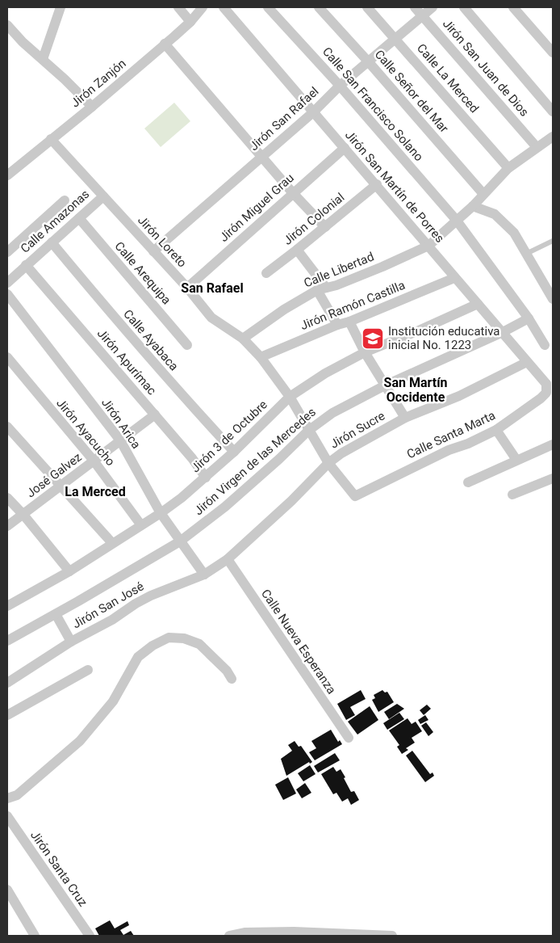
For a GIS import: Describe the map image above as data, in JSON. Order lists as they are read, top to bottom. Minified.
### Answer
{"streets":{"street":["Jirón San Juan de Dios","Calle La Merced","Jirón Zanjón","Calle Señor del Mar","Calle San Francisco Solano","Jirón San Rafael","Jirón San Martín de Porres","Jirón Miguel Grau","Jirón Colonial","Calle Amazonas","Jirón Loreto","Calle Libertad","Calle Arequipa","Jirón Ramón Castilla","Calle Ayabaca","Jirón Apurímac","Jirón Arica","Jirón Sucre","Jirón Ayacucho","Calle Santa Marta","Jirón 3 de Octubre","Jirón Virgen de las Mercedes","José Galvez","Jirón San José","Calle Nueva Esperanza","Jirón Santa Cruz"]},"crossings":[["Jirón San Juan de Dios","Jirón San Rafael"],["Jirón San Juan de Dios","Calle Libertad"],["Calle La Merced","Jirón San Rafael"],["Calle La Merced","Calle Libertad"],["Jirón Zanjón","Jirón Loreto"],["Calle Señor del Mar","Jirón San Rafael"],["Calle Señor del Mar","Calle Libertad"],["Calle San Francisco Solano","Jirón San Rafael"],["Calle San Francisco Solano","Calle Libertad"],["Calle San Francisco Solano","Jirón Virgen de las Mercedes"],["Jirón San Rafael","Jirón San Martín de Porres"],["Jirón San Rafael","Jirón Loreto"],["Jirón San Martín de Porres","Jirón Miguel Grau"],["Jirón San Martín de Porres","Jirón Colonial"],["Jirón San Martín de Porres","Calle Libertad"],["Jirón San Martín de Porres","Jirón Ramón Castilla"],["Jirón San Martín de Porres","Jirón Sucre"],["Jirón San Martín de Porres","Calle Santa Marta"],["Jirón San Martín de Porres","Jirón 3 de Octubre"],["Jirón San Martín de Porres","Jirón Virgen de las Mercedes"],["Jirón Miguel Grau","Jirón Loreto"],["Calle Amazonas","Jirón Loreto"],["Calle Amazonas","Calle Arequipa"],["Calle Amazonas","Calle Ayabaca"],["Calle Amazonas","Jirón Apurímac"],["Jirón Loreto","Calle Libertad"],["Jirón Loreto","Jirón Ramón Castilla"],["Jirón Loreto","Jirón Sucre"],["Jirón Loreto","Calle Santa Marta"],["Jirón Loreto","Jirón 3 de Octubre"],["Jirón Loreto","Jirón Virgen de las Mercedes"],["Calle Ayabaca","Jirón 3 de Octubre"],["Jirón Apurímac","Jirón 3 de Octubre"],["Jirón Apurímac","José Galvez"],["Jirón Arica","Jirón 3 de Octubre"],["Jirón Arica","Jirón Virgen de las Mercedes"],["Jirón Arica","José Galvez"],["Jirón Arica","Jirón San José"],["Jirón Sucre","Jirón San José"],["Jirón Sucre","Calle Nueva Esperanza"],["Jirón Ayacucho","Jirón 3 de Octubre"],["Jirón Ayacucho","José Galvez"],["Jirón San José","Calle Nueva Esperanza"]],"districts":["San Rafael","San Martín Occidente","La Merced"],"places":{"school or university":["Institución educativa inicial No. 1223"]}}
